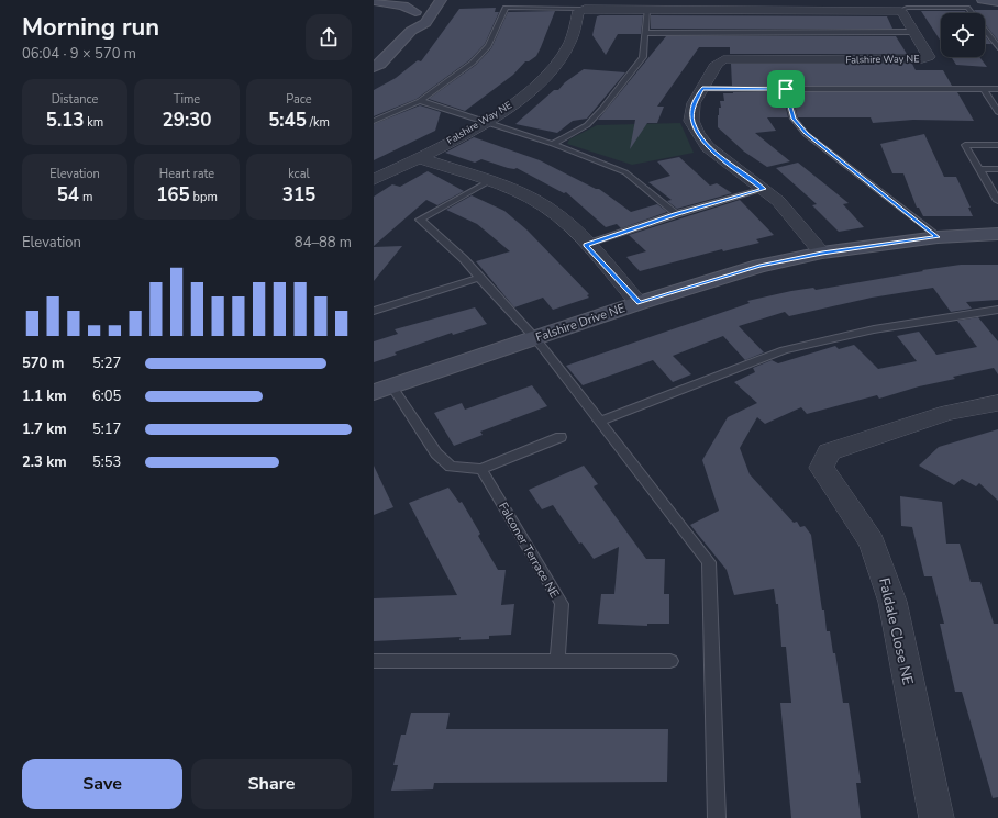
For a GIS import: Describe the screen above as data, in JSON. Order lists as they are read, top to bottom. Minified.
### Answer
{"streets":{"street":["Falshire Way NE","Falshire Drive NE","Faldale Close NE"],"lane":["Falconer Terrace NE"]},"crossings":[["Falshire Way NE","Falshire Drive NE"]],"page":{"heading":["Morning run","06:04 · 9 × 570 m"],"stats":[["Distance","5.13 km"],["Time","29:30"],["Pace","5:45 /km"],["Elevation","54 m"],["Heart rate","165 bpm"],["kcal","315"]],"chart":["Elevation","84–88 m"],"list":[{"name":"570 m","note":"5:27"},{"name":"1.1 km","note":"6:05"},{"name":"1.7 km","note":"5:17"},{"name":"2.3 km","note":"5:53"}],"buttons":["Save","Share"]}}
